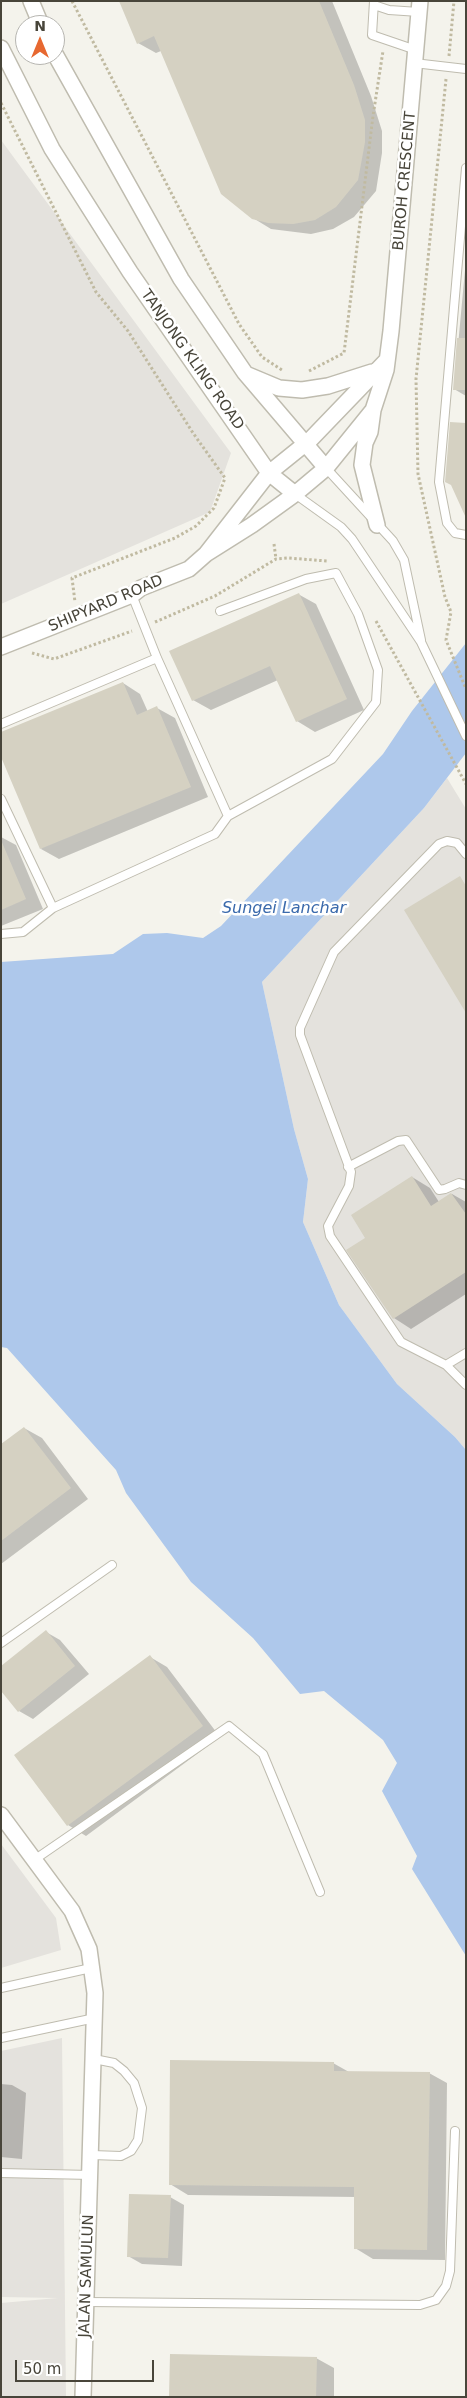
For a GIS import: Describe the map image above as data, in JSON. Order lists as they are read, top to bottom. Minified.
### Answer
{"streets":{"street":["BUROH CRESCENT","TANJONG KLING ROAD","SHIPYARD ROAD","JALAN SAMULUN"]},"crossings":[["BUROH CRESCENT","TANJONG KLING ROAD"],["BUROH CRESCENT","SHIPYARD ROAD"],["TANJONG KLING ROAD","SHIPYARD ROAD"]],"water":["Sungei Lanchar"],"scale_bar":"50 m","north":"top"}
